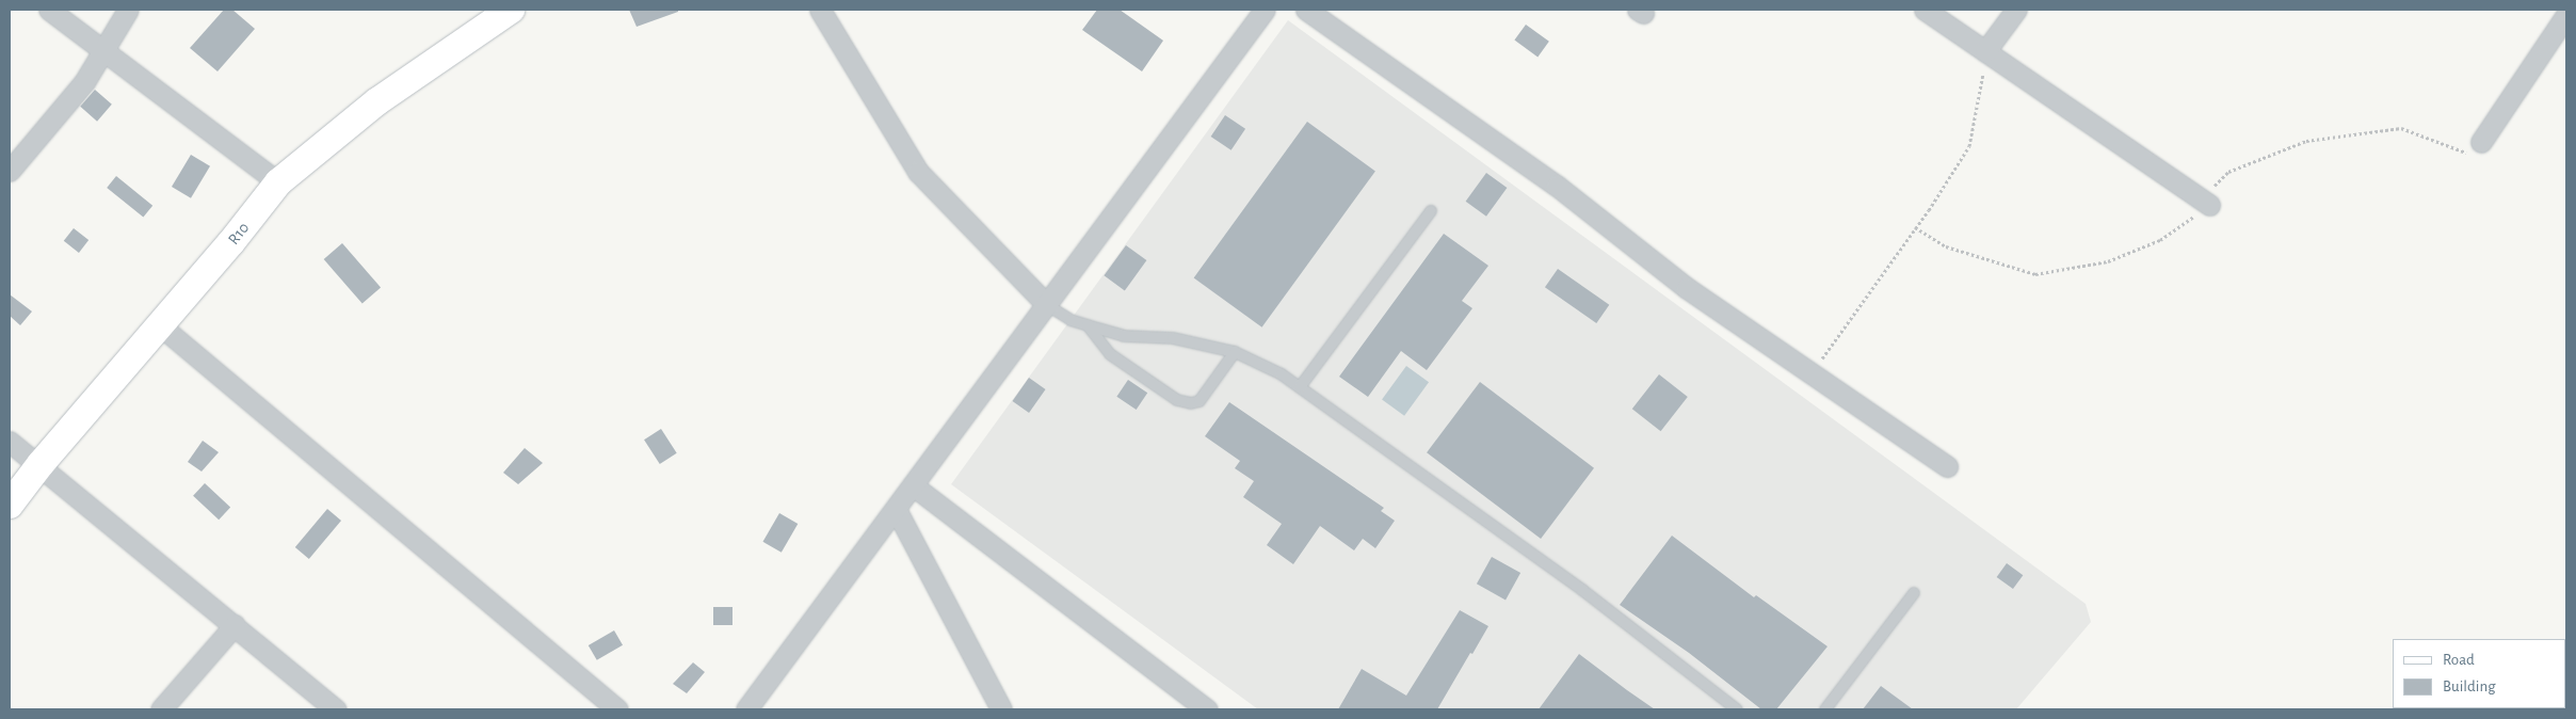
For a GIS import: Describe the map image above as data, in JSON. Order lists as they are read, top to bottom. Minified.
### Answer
{"streets":{"main road":["R10"]},"legend":["Road","Building"]}
